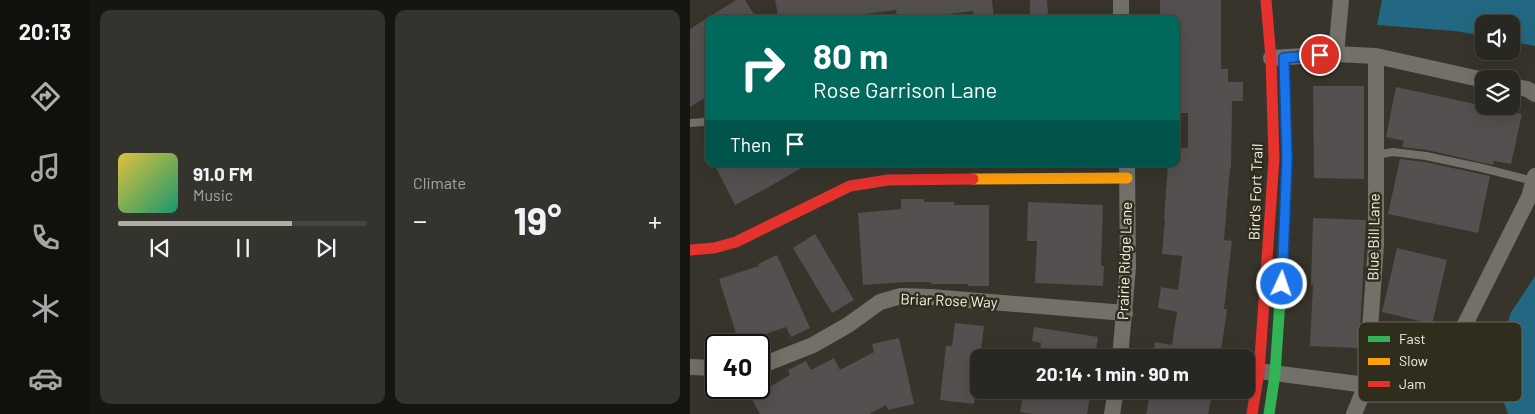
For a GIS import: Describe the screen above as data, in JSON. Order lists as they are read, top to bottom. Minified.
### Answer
{"streets":{"street":["Bird's Fort Trail","Blue Bill Lane","Prairie Ridge Lane","Briar Rose Way"]},"crossings":[["Prairie Ridge Lane","Briar Rose Way"]],"legend":["Fast","Slow","Jam"],"page":{"tabs":"20:13","tile":"Climate","turn":["80 m","Rose Garrison Lane"],"then":"Then","song":["91.0 FM","Music"],"heat":["−","19°","+"],"limit":"40","trip":"20:14 · 1 min · 90 m"}}
